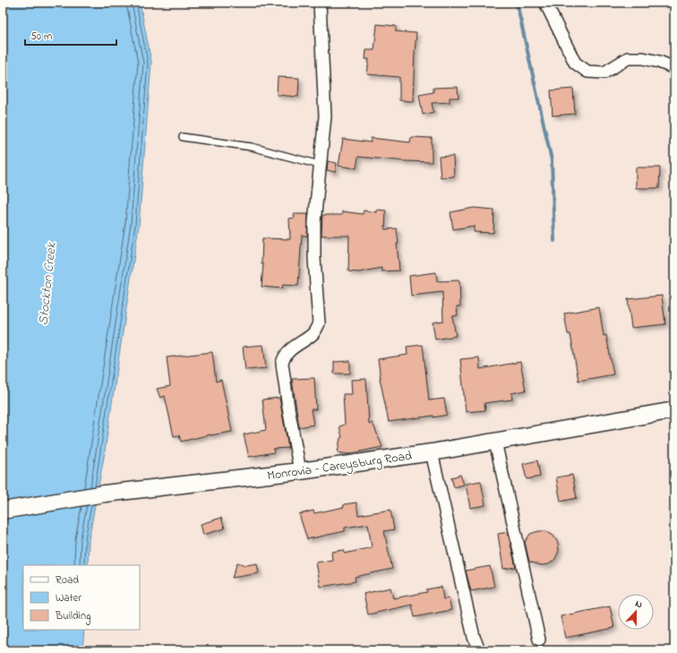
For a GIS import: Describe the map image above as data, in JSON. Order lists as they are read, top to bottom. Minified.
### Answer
{"streets":{"main road":["Monrovia - Careysburg Road"]},"water":["Stockton Creek"],"legend":["Road","Water","Building"],"scale_bar":"50 m","north":"top"}
